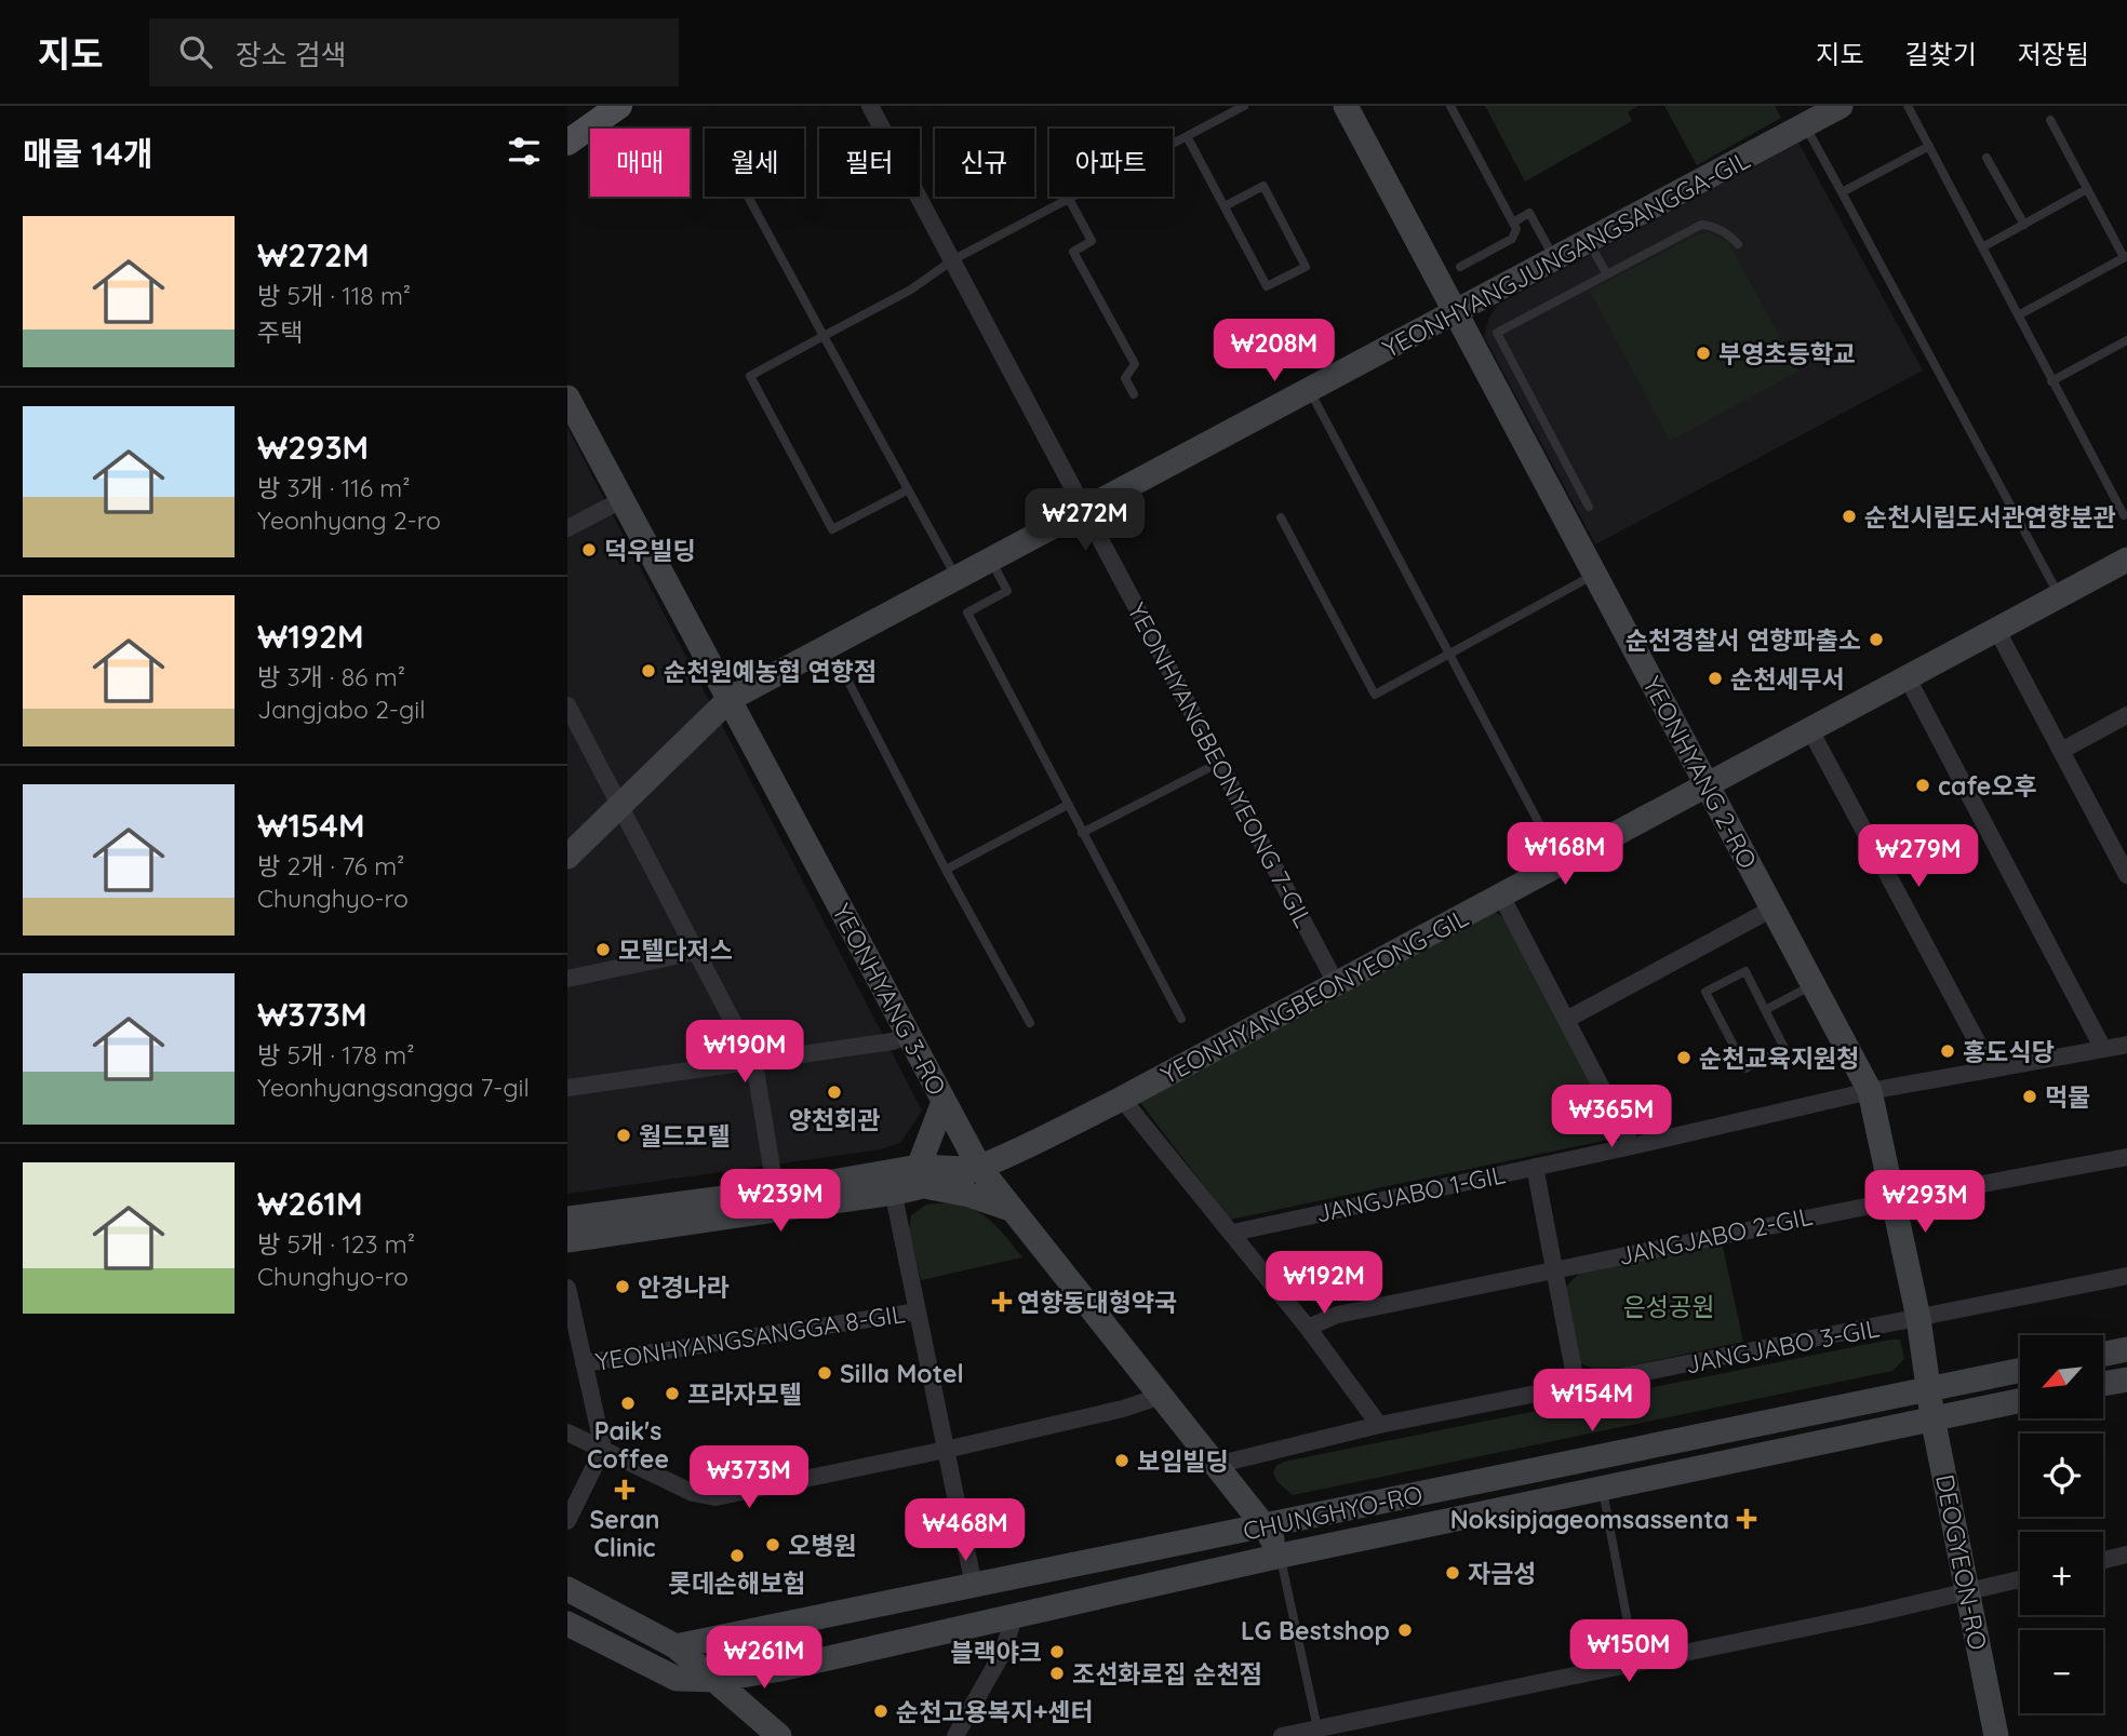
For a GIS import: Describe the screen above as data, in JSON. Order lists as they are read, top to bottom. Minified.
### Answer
{"streets":{"street":["YEONHYANGJUNGANGSANGGA-GIL","YEONHYANGBEONYEONG 7-GIL","YEONHYANG 2-RO","YEONHYANGBEONYEONG-GIL","YEONHYANG 3-RO","JANGJABO 1-GIL","JANGJABO 2-GIL","YEONHYANGSANGGA 8-GIL","JANGJABO 3-GIL","CHUNGHYO-RO","DEOGYEON-RO"]},"crossings":[["YEONHYANGJUNGANGSANGGA-GIL","YEONHYANGBEONYEONG 7-GIL"],["YEONHYANGJUNGANGSANGGA-GIL","YEONHYANG 2-RO"],["YEONHYANGJUNGANGSANGGA-GIL","YEONHYANG 3-RO"],["YEONHYANGBEONYEONG 7-GIL","YEONHYANGBEONYEONG-GIL"],["YEONHYANG 2-RO","YEONHYANGBEONYEONG-GIL"],["YEONHYANG 2-RO","JANGJABO 1-GIL"],["YEONHYANG 2-RO","JANGJABO 2-GIL"],["YEONHYANG 2-RO","JANGJABO 3-GIL"],["YEONHYANG 2-RO","CHUNGHYO-RO"],["YEONHYANG 2-RO","DEOGYEON-RO"],["YEONHYANGBEONYEONG-GIL","YEONHYANG 3-RO"],["YEONHYANGBEONYEONG-GIL","YEONHYANGSANGGA 8-GIL"],["YEONHYANG 3-RO","JANGJABO 3-GIL"],["YEONHYANG 3-RO","CHUNGHYO-RO"],["YEONHYANGSANGGA 8-GIL","CHUNGHYO-RO"],["CHUNGHYO-RO","DEOGYEON-RO"]],"parks":["은성공원"],"places":{"other":["부영초등학교","순천시립도서관연향분관","덕우빌딩","순천경찰서 연향파출소","순천원예농협 연향점","순천세무서","cafe오후","모텔다저스","홍도식당","순천교육지원청","양천회관","먹물","월드모텔","안경나라","Silla Motel","프라자모텔","Paik's Coffee","보임빌딩","오병원","롯데손해보험","자금성","LG Bestshop","블랙야크","조선화로집 순천점","순천고용복지+센터"],"health":["연향동대형약국","Seran Clinic","Noksipjageomsassenta"]},"north":"bottom left","page":{"header":"지도","search":"장소 검색","nav":["지도","길찾기","저장됨"],"heading":"매물 14개","chip":["매매","월세","필터","신규","아파트"],"list":[{"name":"₩272M","note":"방 5개 · 118 m² · 주택"},{"name":"₩293M","note":"방 3개 · 116 m² · Yeonhyang 2-ro"},{"name":"₩192M","note":"방 3개 · 86 m² · Jangjabo 2-gil"},{"name":"₩154M","note":"방 2개 · 76 m² · Chunghyo-ro"},{"name":"₩373M","note":"방 5개 · 178 m² · Yeonhyangsangga 7-gil"},{"name":"₩261M","note":"방 5개 · 123 m² · Chunghyo-ro"}],"price":["₩208M","₩272M","₩168M","₩279M","₩190M","₩365M","₩239M","₩293M","₩192M","₩154M","₩373M","₩468M","₩150M","₩261M"],"map_buttons":["+","−"]}}
